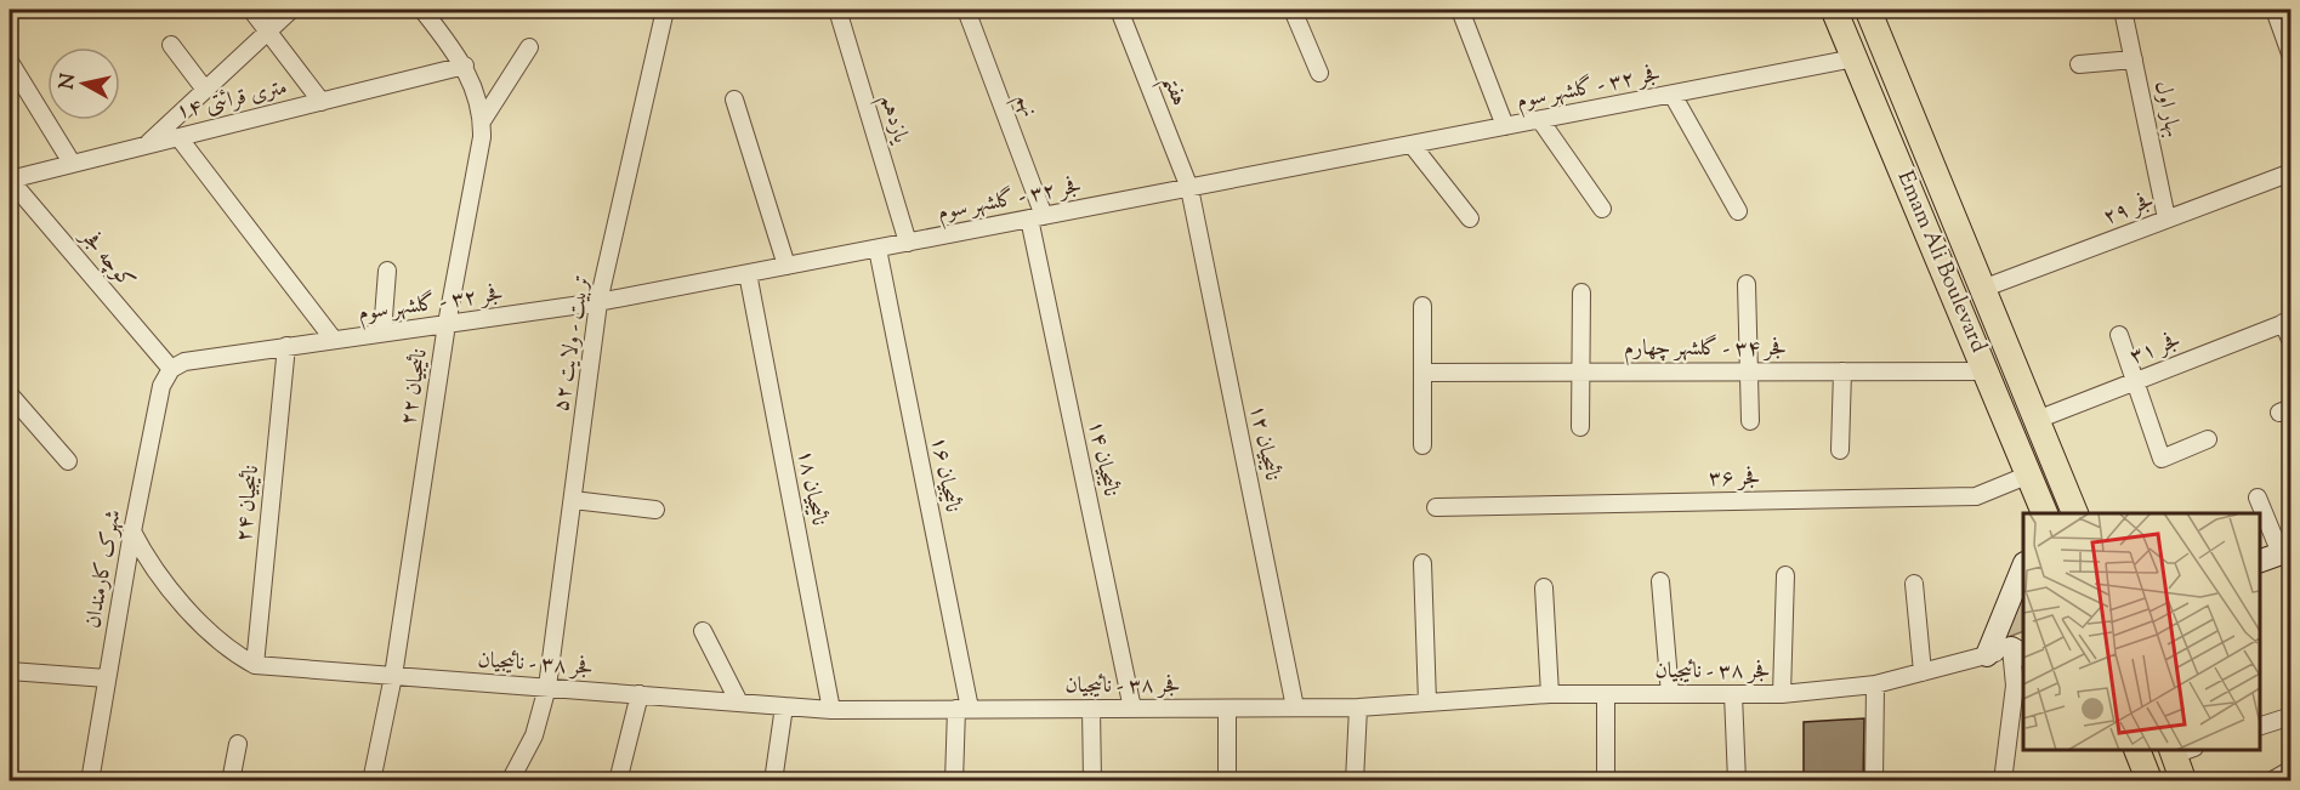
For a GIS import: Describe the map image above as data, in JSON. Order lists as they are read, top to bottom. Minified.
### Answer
{"streets":{"main road":["Emam Ali Boulevard"],"street":["فجر ۳۲ - گلشهر سوم","هفتم","۱۴ متری قرائتی","نهم","بهار اول","یازدهم","فجر ۲۹","کوچه فجر","تربیت - ولایت ۵۲","فجر ۳۴ - گلشهر چهارم","فجر ۳۱","نائیجیان ۲۲","نائیجیان ۱۲","نائیجیان ۱۴","نائیجیان ۱۶","فجر ۳۶","نائیجیان ۱۸","نائیجیان ۲۴","شهرک کارمندان","فجر ۳۸ - نائیجیان"]},"crossings":[["فجر ۳۲ - گلشهر سوم","هفتم"],["فجر ۳۲ - گلشهر سوم","نهم"],["فجر ۳۲ - گلشهر سوم","یازدهم"],["فجر ۳۲ - گلشهر سوم","کوچه فجر"],["فجر ۳۲ - گلشهر سوم","Emam Ali Boulevard"],["فجر ۳۲ - گلشهر سوم","تربیت - ولایت ۵۲"],["فجر ۳۲ - گلشهر سوم","نائیجیان ۲۲"],["فجر ۳۲ - گلشهر سوم","نائیجیان ۱۲"],["فجر ۳۲ - گلشهر سوم","نائیجیان ۱۴"],["فجر ۳۲ - گلشهر سوم","نائیجیان ۱۶"],["فجر ۳۲ - گلشهر سوم","نائیجیان ۱۸"],["فجر ۳۲ - گلشهر سوم","نائیجیان ۲۴"],["فجر ۳۲ - گلشهر سوم","شهرک کارمندان"],["هفتم","نائیجیان ۱۲"],["۱۴ متری قرائتی","کوچه فجر"],["۱۴ متری قرائتی","نائیجیان ۲۲"],["نهم","نائیجیان ۱۴"],["بهار اول","فجر ۲۹"],["کوچه فجر","شهرک کارمندان"],["Emam Ali Boulevard","فجر ۳۴ - گلشهر چهارم"],["Emam Ali Boulevard","فجر ۳۶"],["تربیت - ولایت ۵۲","فجر ۳۸ - نائیجیان"],["نائیجیان ۲۲","فجر ۳۸ - نائیجیان"],["نائیجیان ۱۲","فجر ۳۸ - نائیجیان"],["نائیجیان ۱۴","فجر ۳۸ - نائیجیان"],["نائیجیان ۱۶","فجر ۳۸ - نائیجیان"],["نائیجیان ۱۸","فجر ۳۸ - نائیجیان"],["نائیجیان ۲۴","فجر ۳۸ - نائیجیان"]],"north":"left"}
